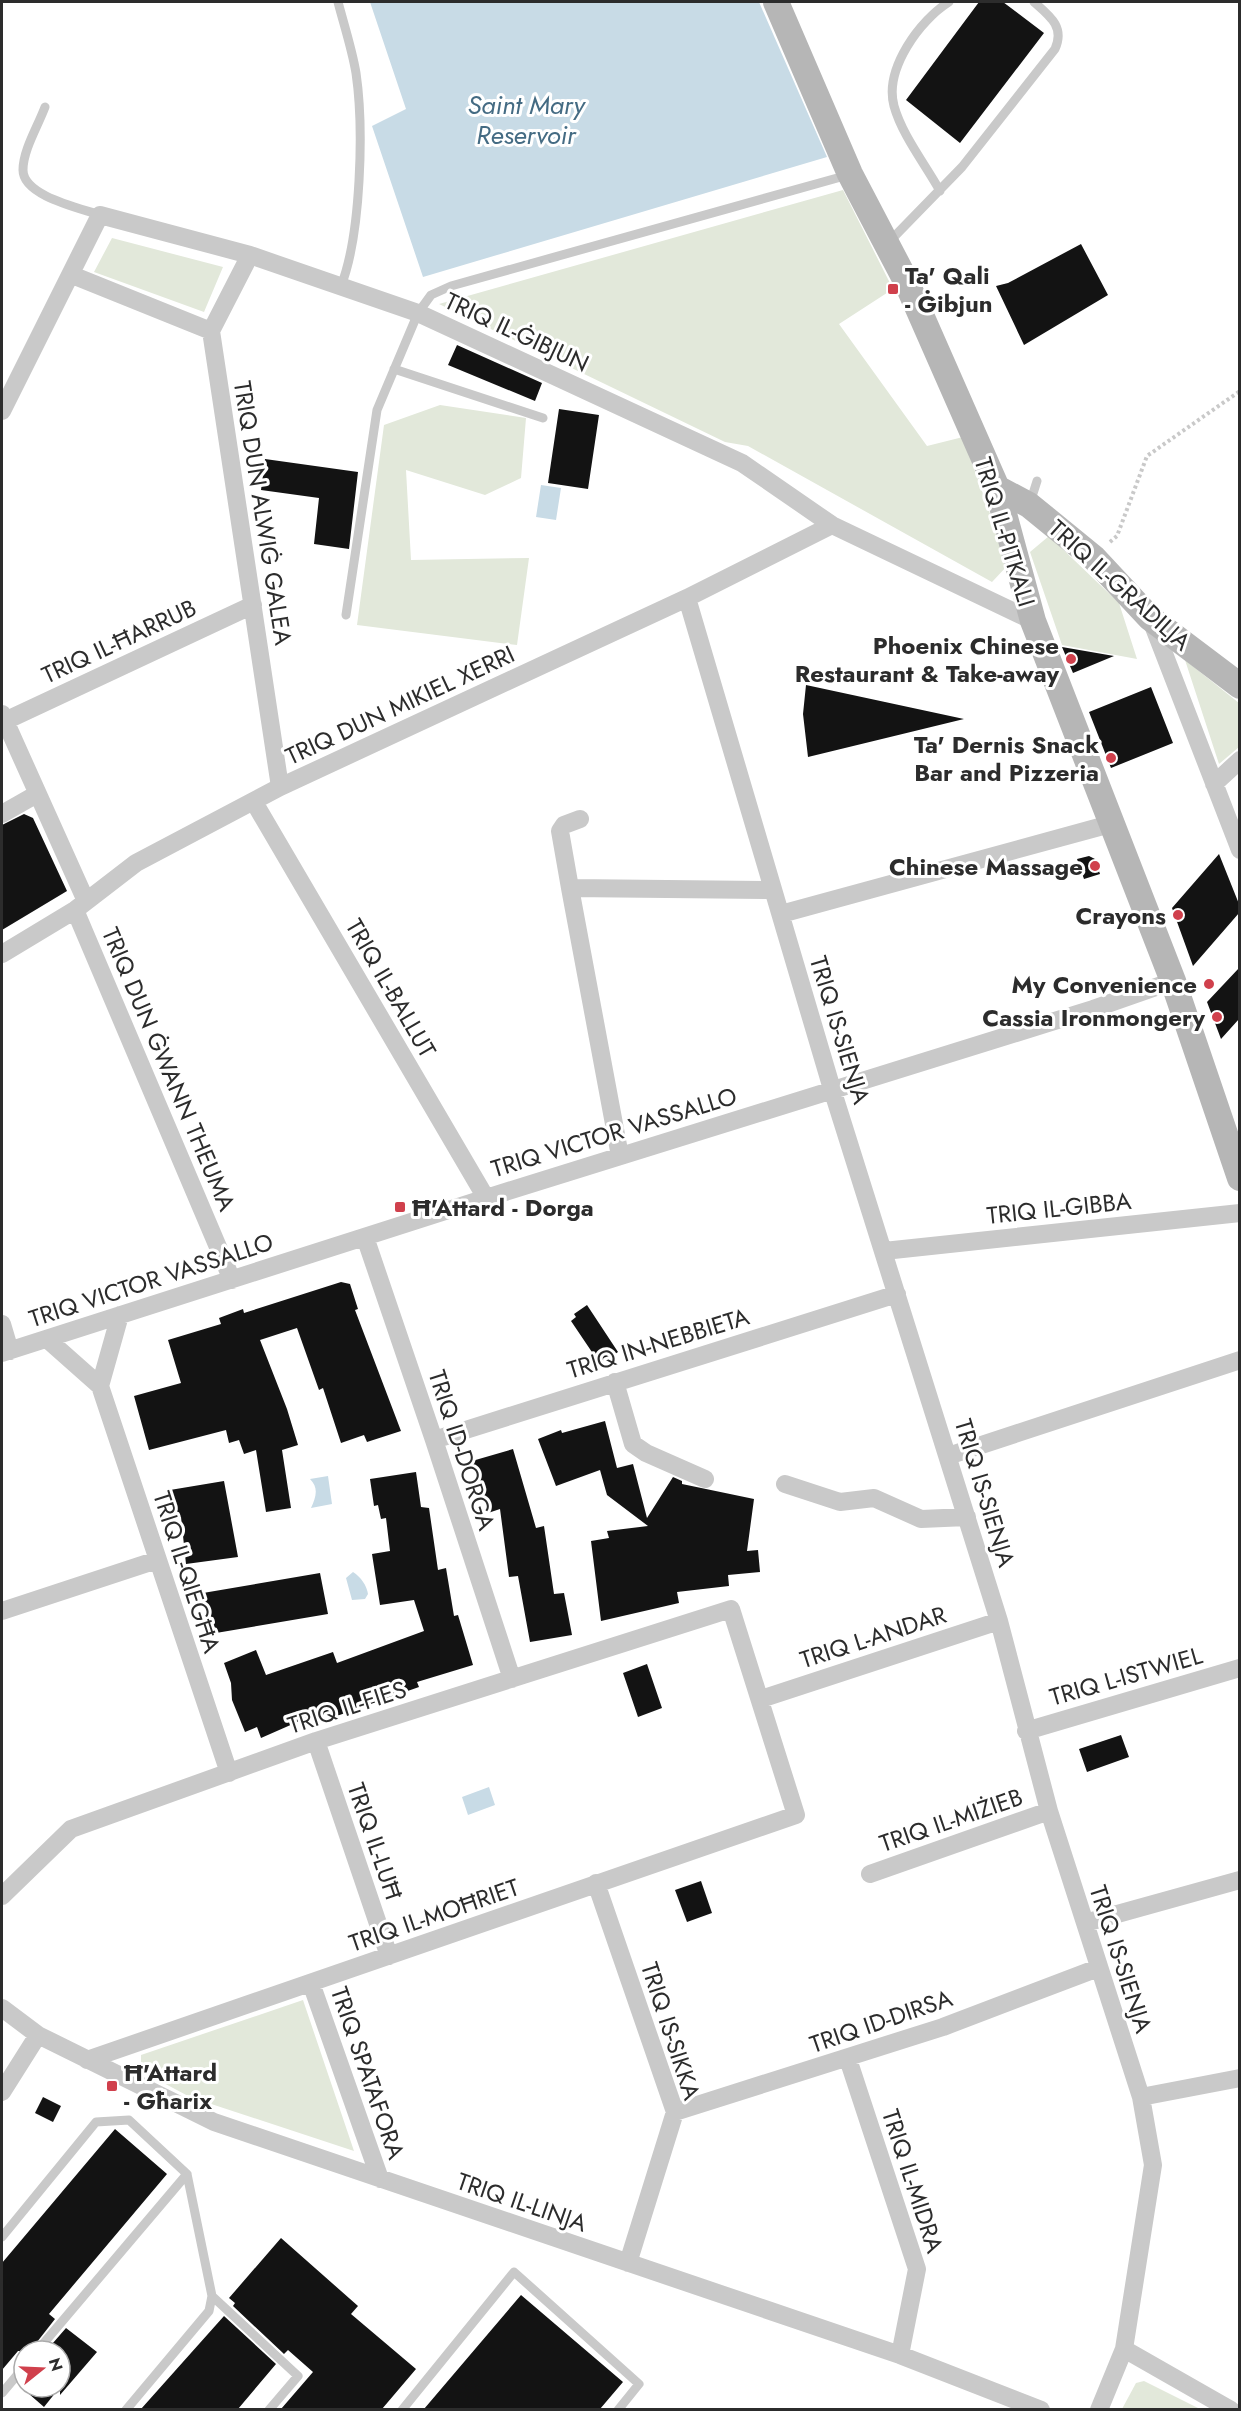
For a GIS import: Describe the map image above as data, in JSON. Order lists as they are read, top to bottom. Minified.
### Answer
{"streets":{"street":["TRIQ IL-ĠIBJUN","TRIQ DUN ALWIĠ GALEA","TRIQ IL-PITKALI","TRIQ IL-GRADILJA","TRIQ IL-ĦARRUB","TRIQ DUN MIKIEL XERRI","TRIQ IL-BALLUT","TRIQ IS-SIENJA","TRIQ DUN ĠWANN THEUMA","TRIQ VICTOR VASSALLO","TRIQ IL-GIBBA","TRIQ IN-NEBBIETA","TRIQ ID-DORGA","TRIQ IL-QIEGĦA","TRIQ L-ANDAR","TRIQ L-ISTWIEL","TRIQ IL-FIES","TRIQ IL-MIŻIEB","TRIQ IL-LUĦ","TRIQ IL-MOĦRIET","TRIQ ID-DIRSA","TRIQ IS-SIKKA","TRIQ SPATAFORA","TRIQ IL-MIDRA","TRIQ IL-LINJA"]},"crossings":[["TRIQ IL-ĠIBJUN","TRIQ IL-PITKALI"],["TRIQ IL-ĠIBJUN","TRIQ DUN MIKIEL XERRI"],["TRIQ DUN ALWIĠ GALEA","TRIQ IL-ĦARRUB"],["TRIQ DUN ALWIĠ GALEA","TRIQ DUN MIKIEL XERRI"],["TRIQ IL-PITKALI","TRIQ IL-GRADILJA"],["TRIQ IL-PITKALI","TRIQ VICTOR VASSALLO"],["TRIQ IL-ĦARRUB","TRIQ DUN ĠWANN THEUMA"],["TRIQ DUN MIKIEL XERRI","TRIQ IL-BALLUT"],["TRIQ DUN MIKIEL XERRI","TRIQ IS-SIENJA"],["TRIQ DUN MIKIEL XERRI","TRIQ DUN ĠWANN THEUMA"],["TRIQ IL-BALLUT","TRIQ VICTOR VASSALLO"],["TRIQ IS-SIENJA","TRIQ VICTOR VASSALLO"],["TRIQ IS-SIENJA","TRIQ IL-GIBBA"],["TRIQ IS-SIENJA","TRIQ IN-NEBBIETA"],["TRIQ IS-SIENJA","TRIQ L-ANDAR"],["TRIQ IS-SIENJA","TRIQ L-ISTWIEL"],["TRIQ IS-SIENJA","TRIQ IL-MIŻIEB"],["TRIQ IS-SIENJA","TRIQ ID-DIRSA"],["TRIQ DUN ĠWANN THEUMA","TRIQ VICTOR VASSALLO"],["TRIQ VICTOR VASSALLO","TRIQ ID-DORGA"],["TRIQ IN-NEBBIETA","TRIQ ID-DORGA"],["TRIQ ID-DORGA","TRIQ IL-FIES"],["TRIQ IL-QIEGĦA","TRIQ IL-FIES"],["TRIQ L-ANDAR","TRIQ IL-FIES"],["TRIQ L-ANDAR","TRIQ IL-MOĦRIET"],["TRIQ IL-FIES","TRIQ IL-LUĦ"],["TRIQ IL-FIES","TRIQ IL-MOĦRIET"],["TRIQ IL-LUĦ","TRIQ IL-MOĦRIET"],["TRIQ IL-MOĦRIET","TRIQ IS-SIKKA"],["TRIQ IL-MOĦRIET","TRIQ SPATAFORA"],["TRIQ IL-MOĦRIET","TRIQ IL-LINJA"],["TRIQ ID-DIRSA","TRIQ IS-SIKKA"],["TRIQ ID-DIRSA","TRIQ IL-MIDRA"],["TRIQ IS-SIKKA","TRIQ IL-LINJA"],["TRIQ SPATAFORA","TRIQ IL-LINJA"],["TRIQ IL-MIDRA","TRIQ IL-LINJA"]],"water":["Saint Mary Reservoir"],"places":{"transit":["Ta' Qali - Ġibjun","Ħ'Attard - Dorga","Ħ'Attard - Għarix"],"other":["Phoenix Chinese Restaurant & Take-away","Ta' Dernis Snack Bar and Pizzeria","Chinese Massage","Crayons","My Convenience","Cassia Ironmongery"]},"north":"right"}
